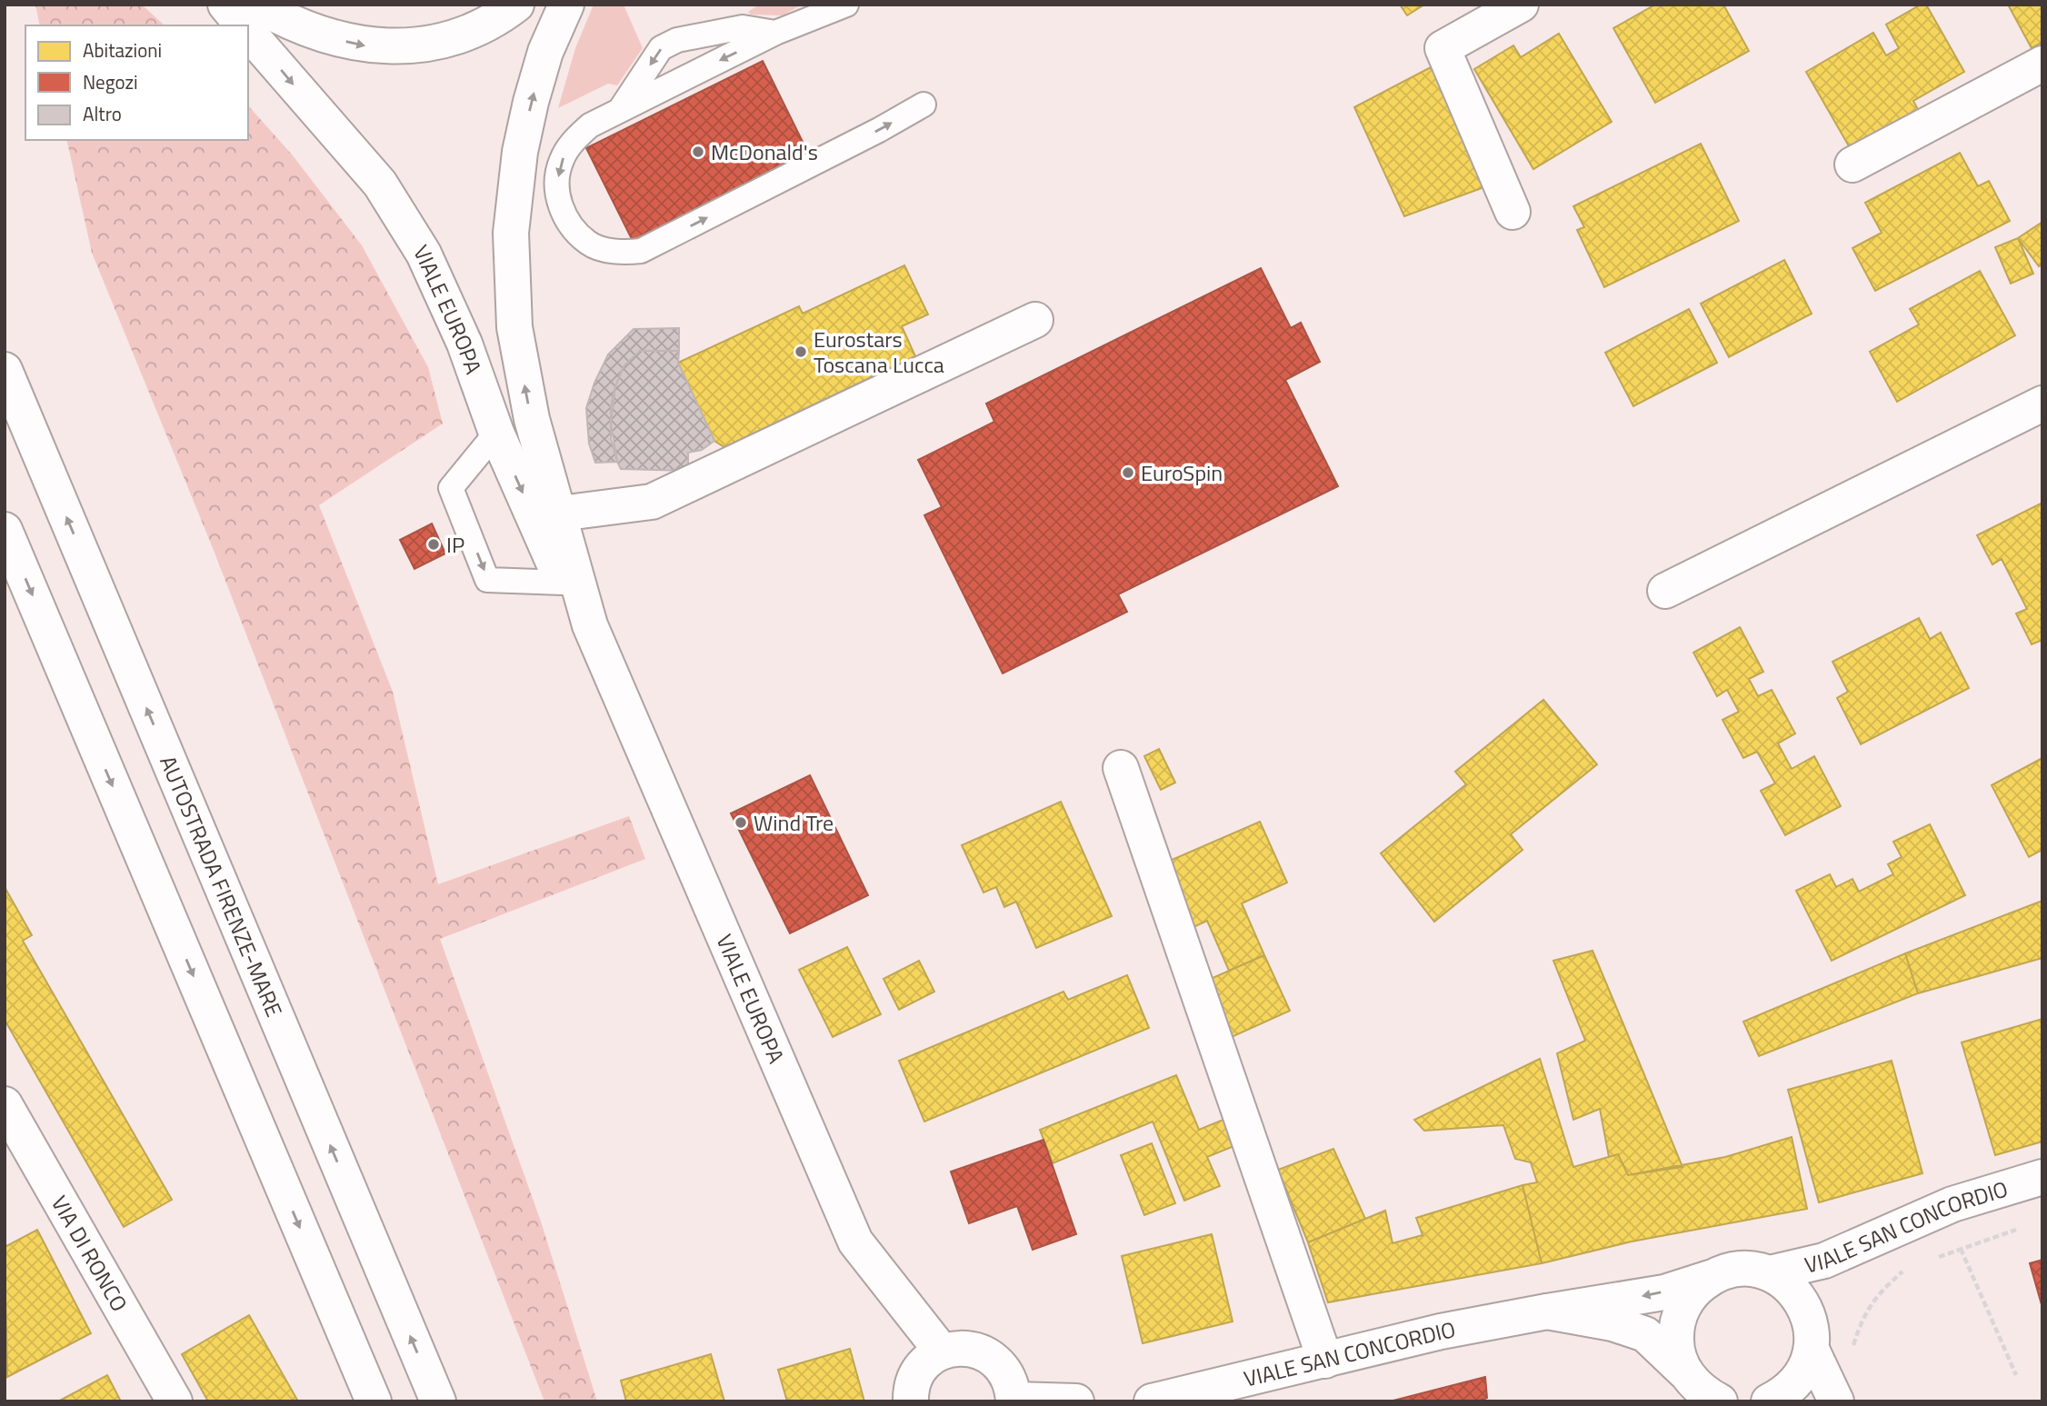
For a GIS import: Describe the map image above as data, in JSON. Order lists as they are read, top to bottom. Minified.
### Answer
{"streets":{"main road":["VIALE EUROPA","AUTOSTRADA FIRENZE-MARE","VIALE SAN CONCORDIO","VIA DI RONCO"]},"places":["McDonald's","Eurostars Toscana Lucca","EuroSpin","IP","Wind Tre"],"legend":["Abitazioni","Negozi","Altro"]}
